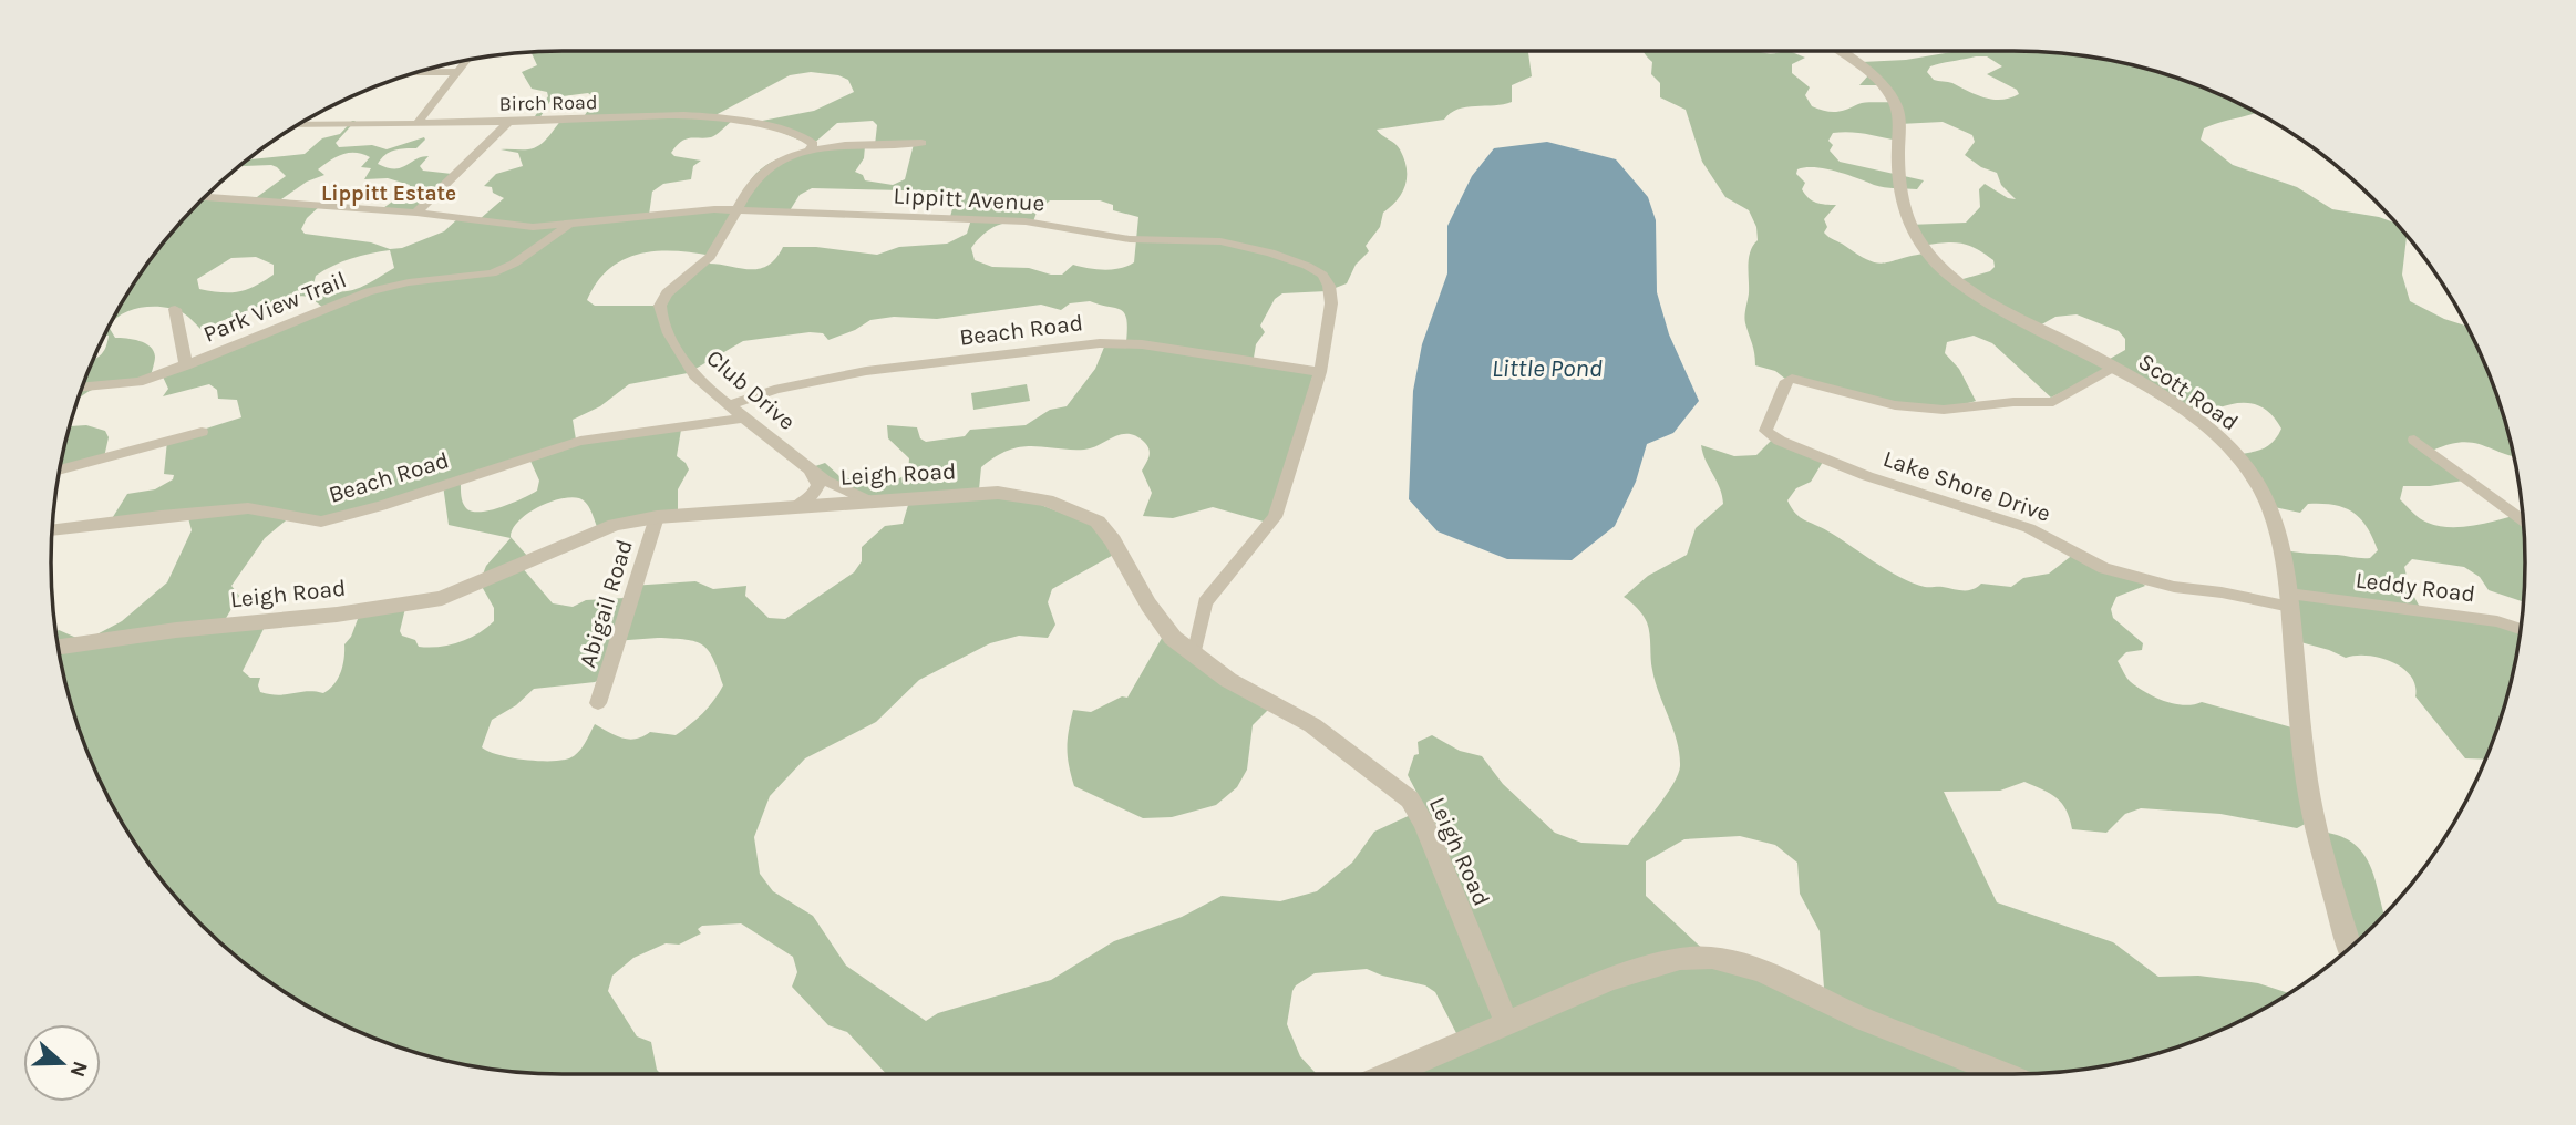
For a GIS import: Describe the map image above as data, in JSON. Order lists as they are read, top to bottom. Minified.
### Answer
{"streets":{"street":["Birch Road","Lippitt Avenue","Park View Trail","Beach Road","Club Drive","Scott Road","Leigh Road","Lake Shore Drive","Leddy Road","Abigail Road"]},"crossings":[["Birch Road","Club Drive"],["Lippitt Avenue","Park View Trail"],["Lippitt Avenue","Beach Road"],["Lippitt Avenue","Club Drive"],["Lippitt Avenue","Leigh Road"],["Beach Road","Club Drive"],["Club Drive","Leigh Road"],["Scott Road","Lake Shore Drive"],["Scott Road","Leddy Road"],["Leigh Road","Abigail Road"],["Lake Shore Drive","Leddy Road"]],"districts":["Lippitt Estate"],"water":["Little Pond"],"north":"right"}
